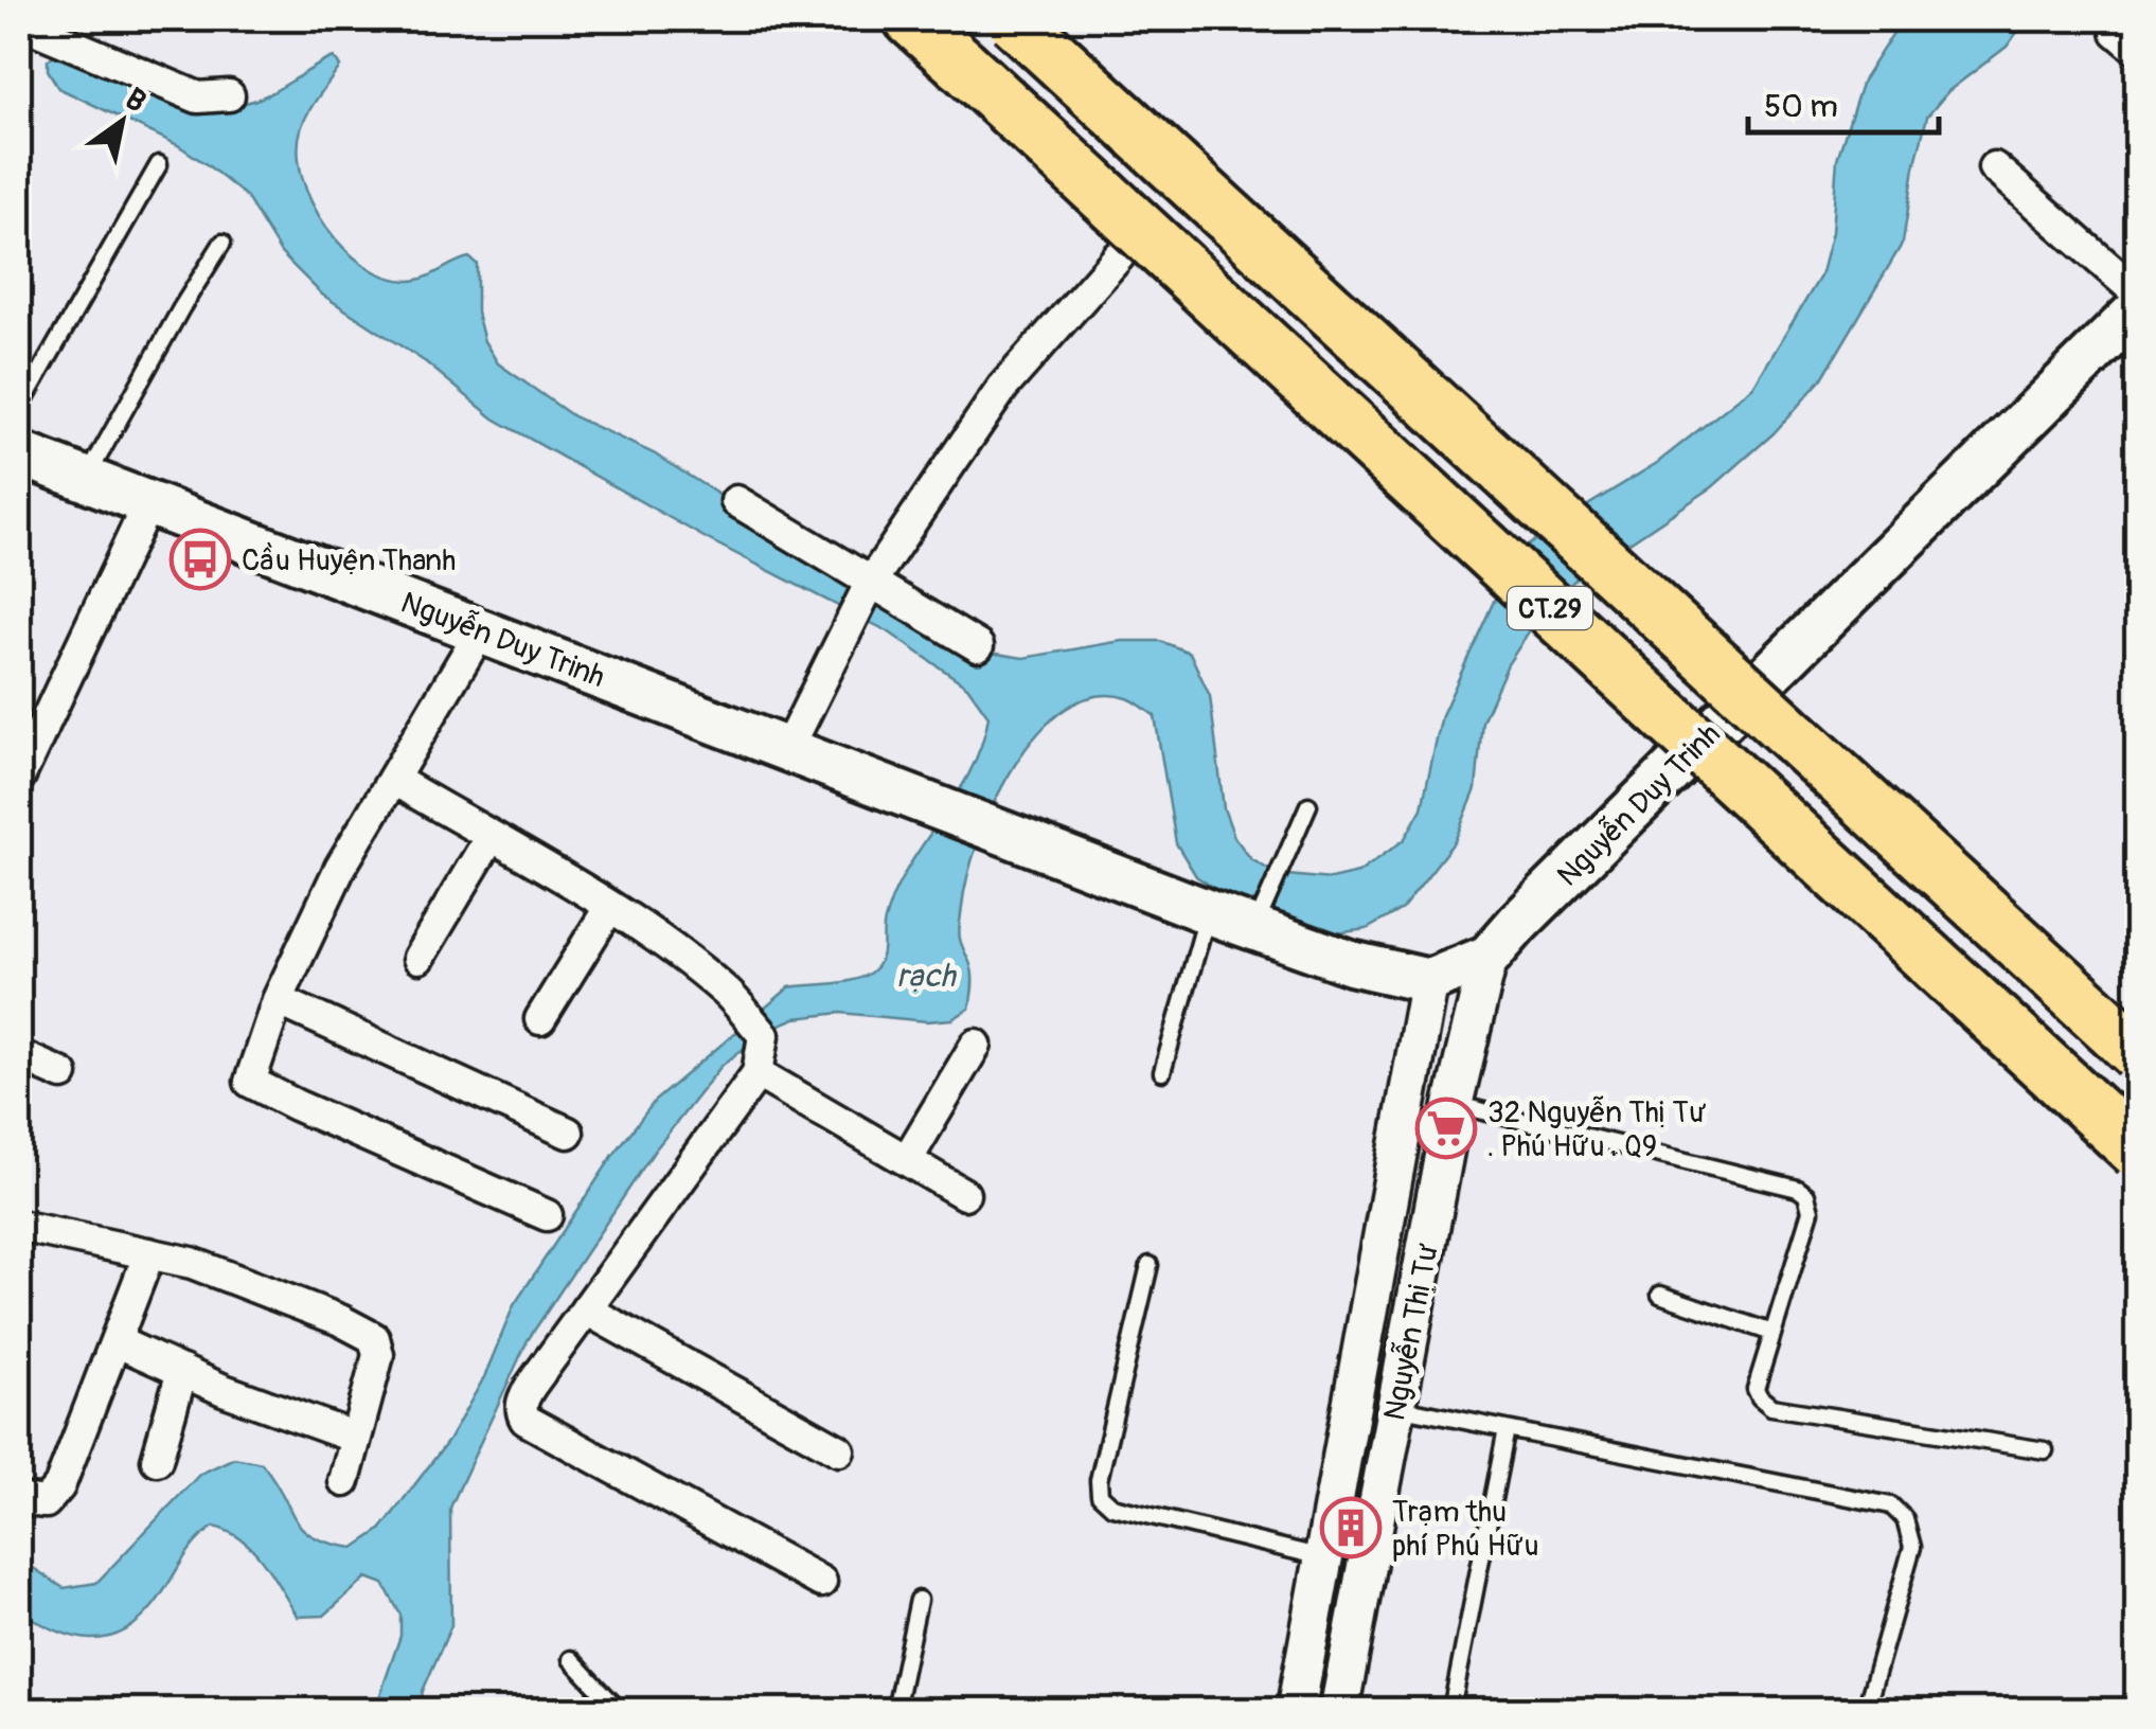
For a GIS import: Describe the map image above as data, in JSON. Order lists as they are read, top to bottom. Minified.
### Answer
{"streets":{"highway":["CT.29"],"main road":["Nguyễn Duy Trinh"],"street":["Nguyễn Thị Tư"]},"crossings":[["Nguyễn Duy Trinh","Nguyễn Thị Tư"]],"water":["rạch"],"places":{"bus stop":["Cầu Huyện Thanh"],"supermarket":["32 Nguyễn Thị Tư . Phú Hữu . Q9"],"building":["Trạm thu phí Phú Hữu"]},"scale_bar":"50 m","north":"top right"}
